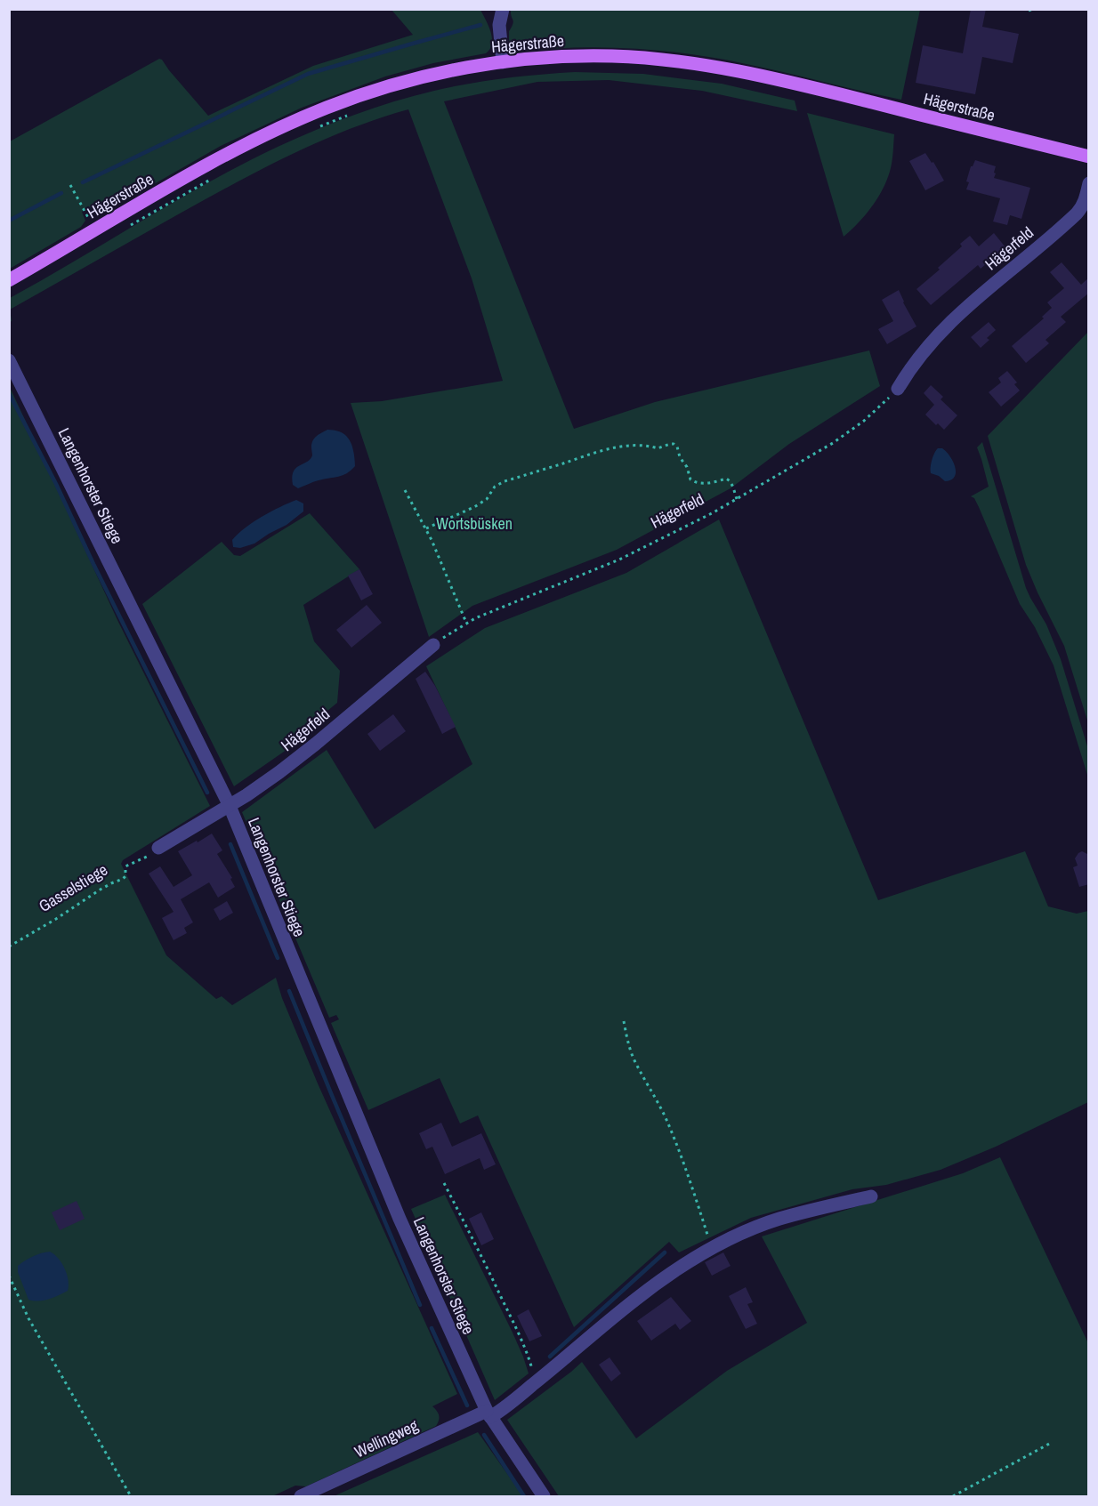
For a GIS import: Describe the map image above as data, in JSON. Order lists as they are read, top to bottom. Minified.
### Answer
{"streets":{"main road":["Hägerstraße"],"street":["Hägerfeld","Langenhorster Stiege","Wellingweg"],"path":["Gasselstiege"]},"crossings":[["Hägerfeld","Langenhorster Stiege"],["Langenhorster Stiege","Wellingweg"]],"parks":["Wortsbüsken"]}
